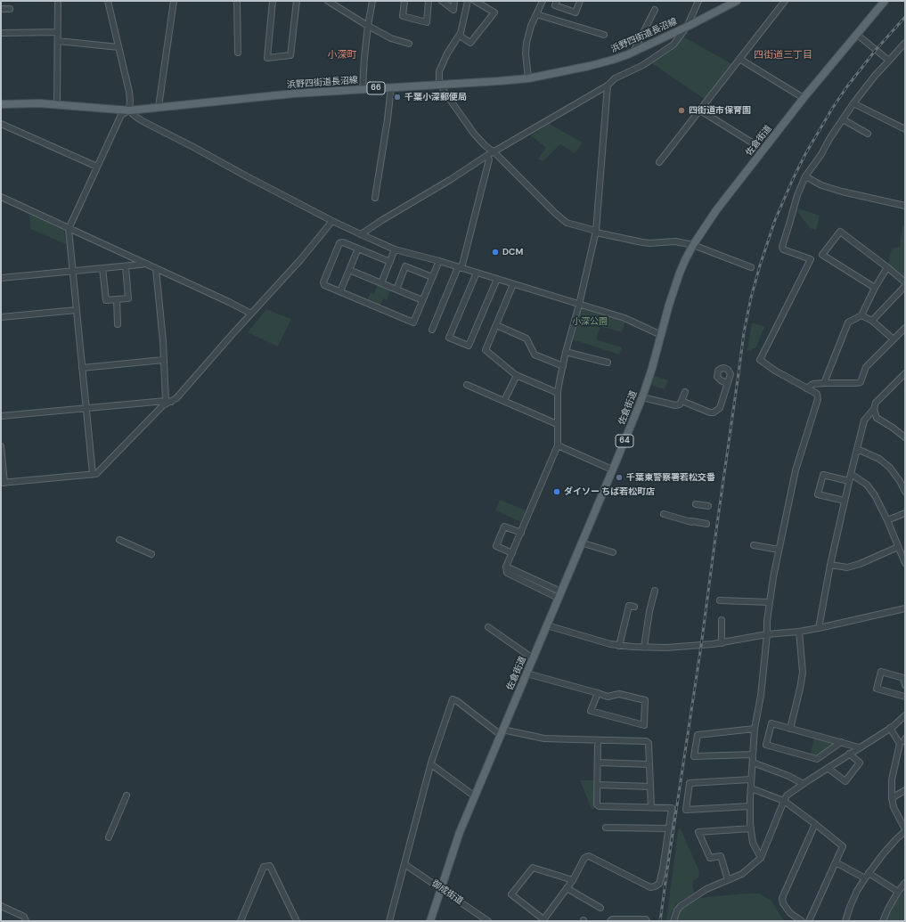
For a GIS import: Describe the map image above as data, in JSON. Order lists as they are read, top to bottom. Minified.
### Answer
{"streets":{"main road":["浜野四街道長沼線","66","佐倉街道","64"],"street":["御成街道"]},"crossings":[["佐倉街道","御成街道"]],"districts":["小深町","四街道三丁目"],"parks":["小深公園"],"places":["千葉小深郵便局","四街道市保育園","DCM","千葉東警察署若松交番","ダイソー ちば若松町店"]}
